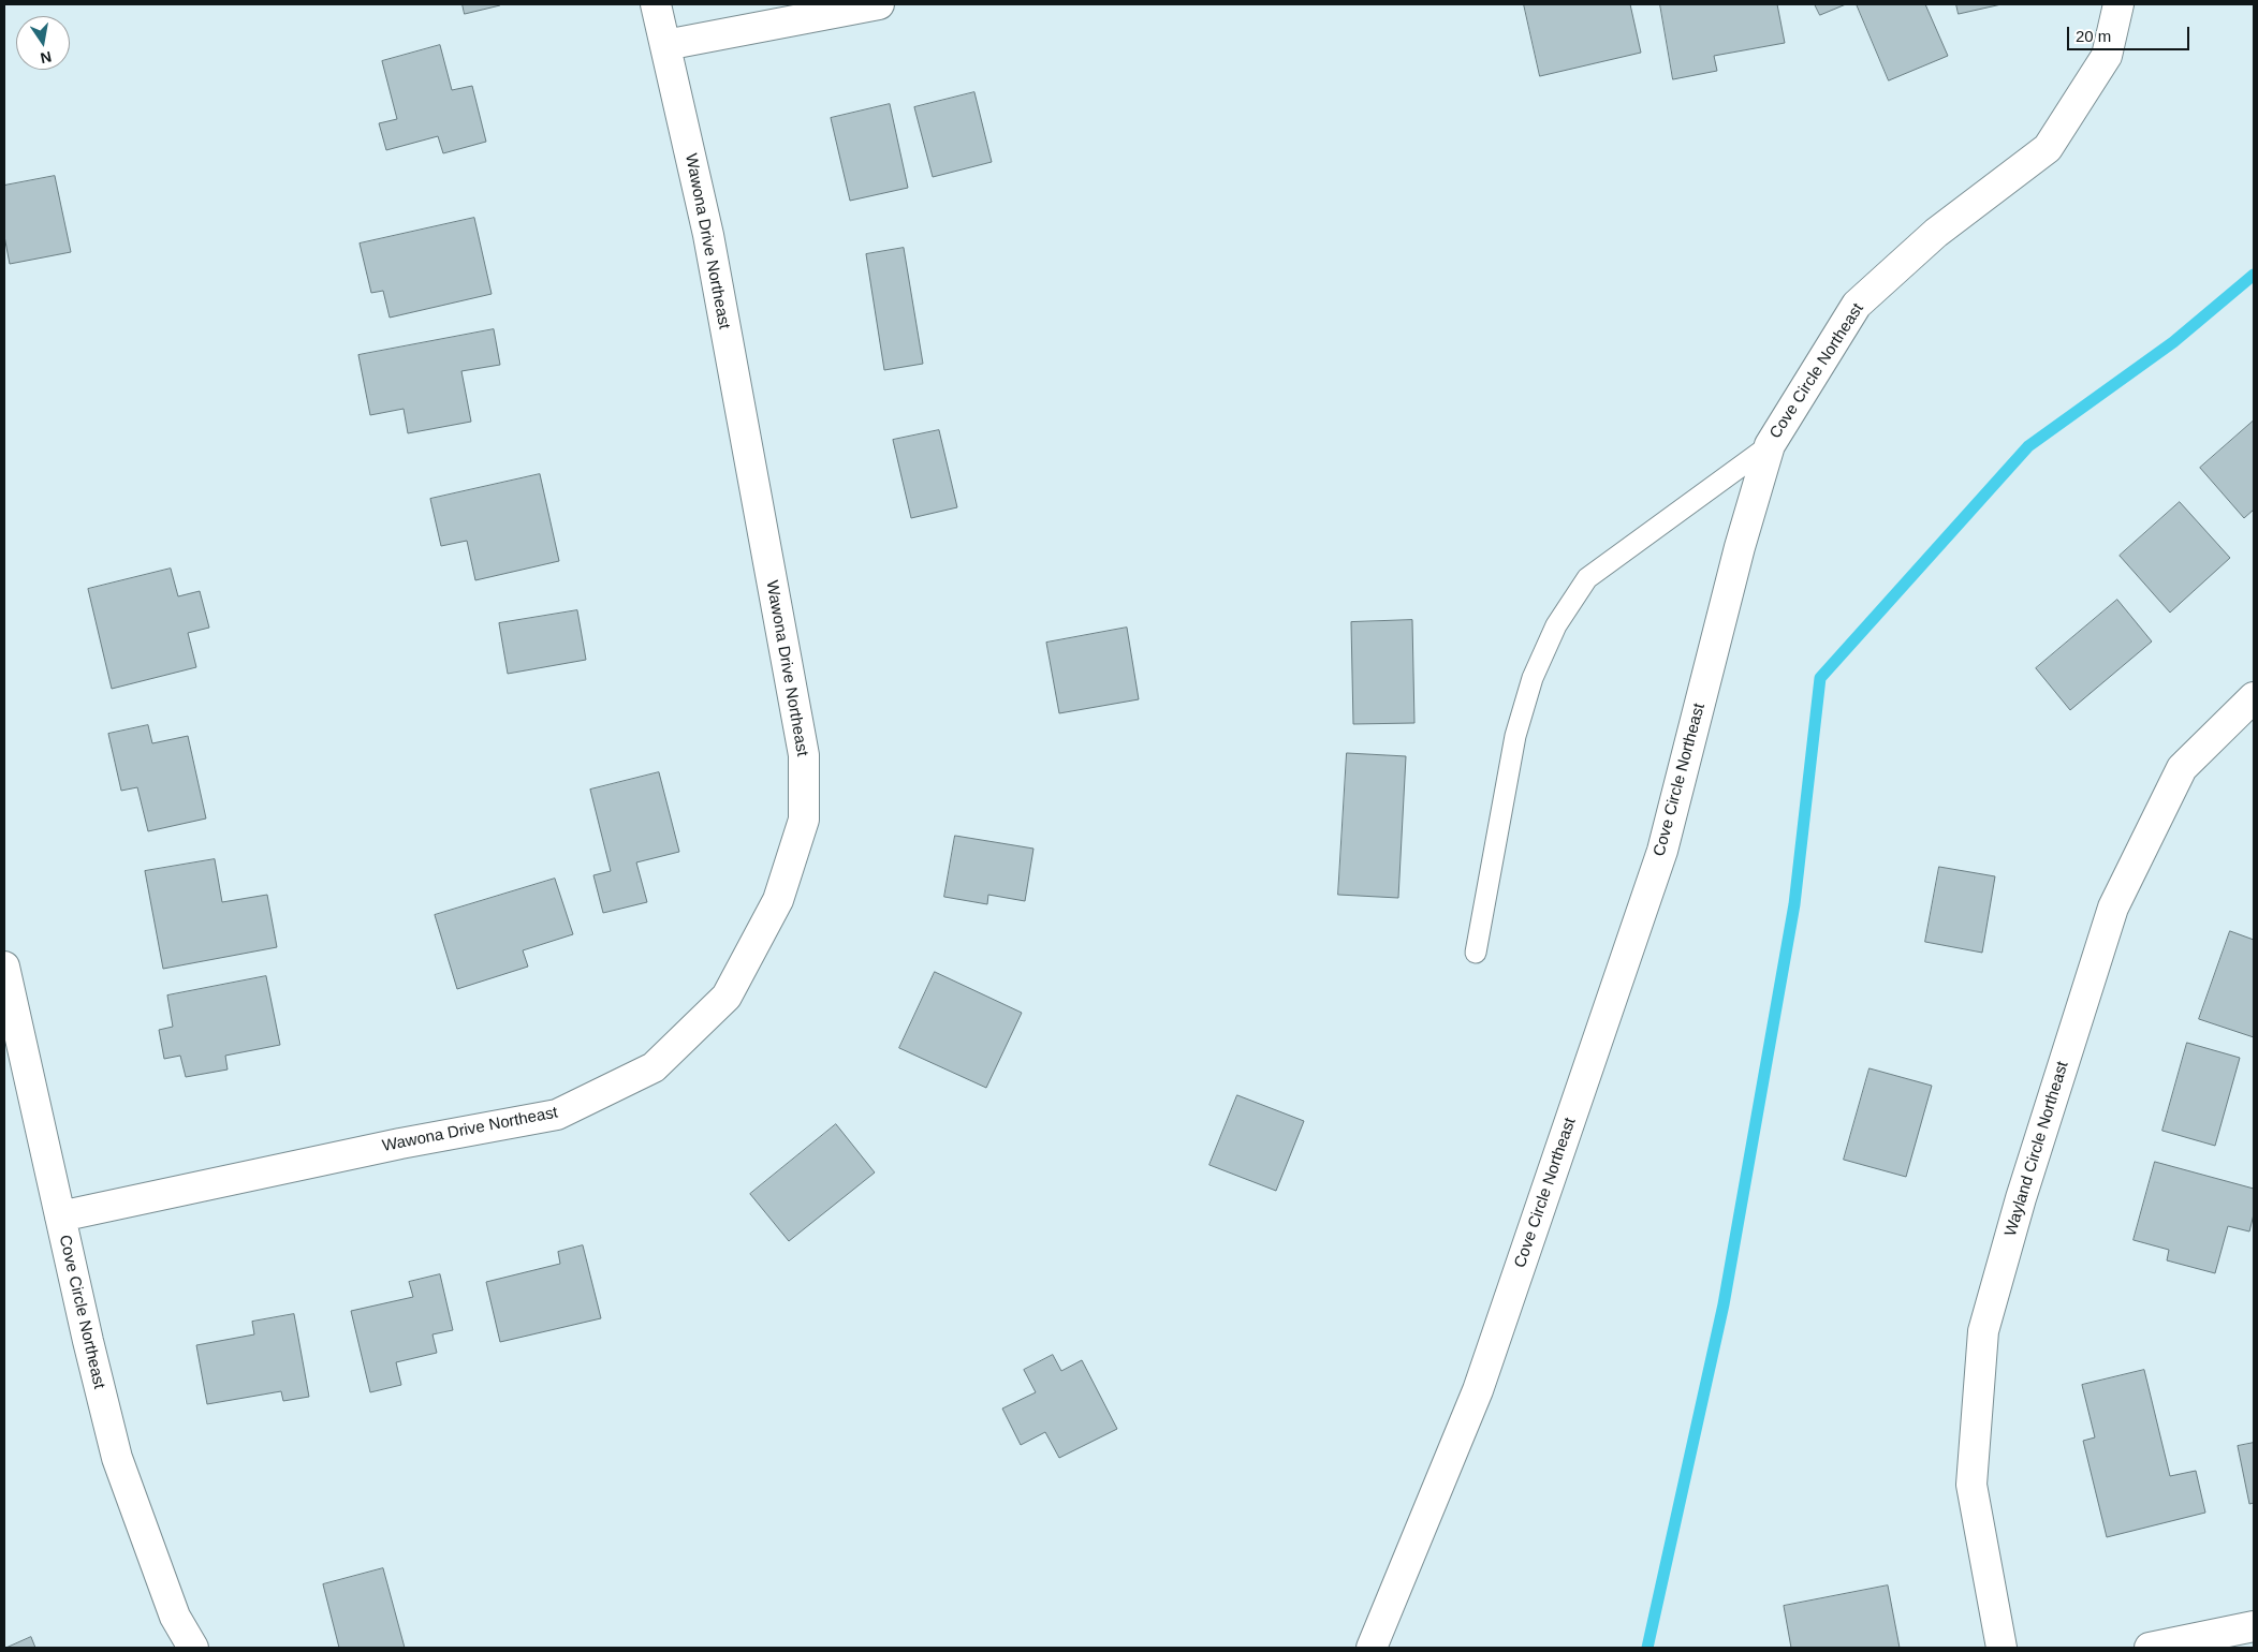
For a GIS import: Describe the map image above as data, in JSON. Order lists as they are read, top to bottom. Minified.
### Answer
{"streets":{"street":["Wawona Drive Northeast","Cove Circle Northeast","Wayland Circle Northeast"]},"crossings":[["Wawona Drive Northeast","Cove Circle Northeast"]],"scale_bar":"20 m","north":"bottom"}
